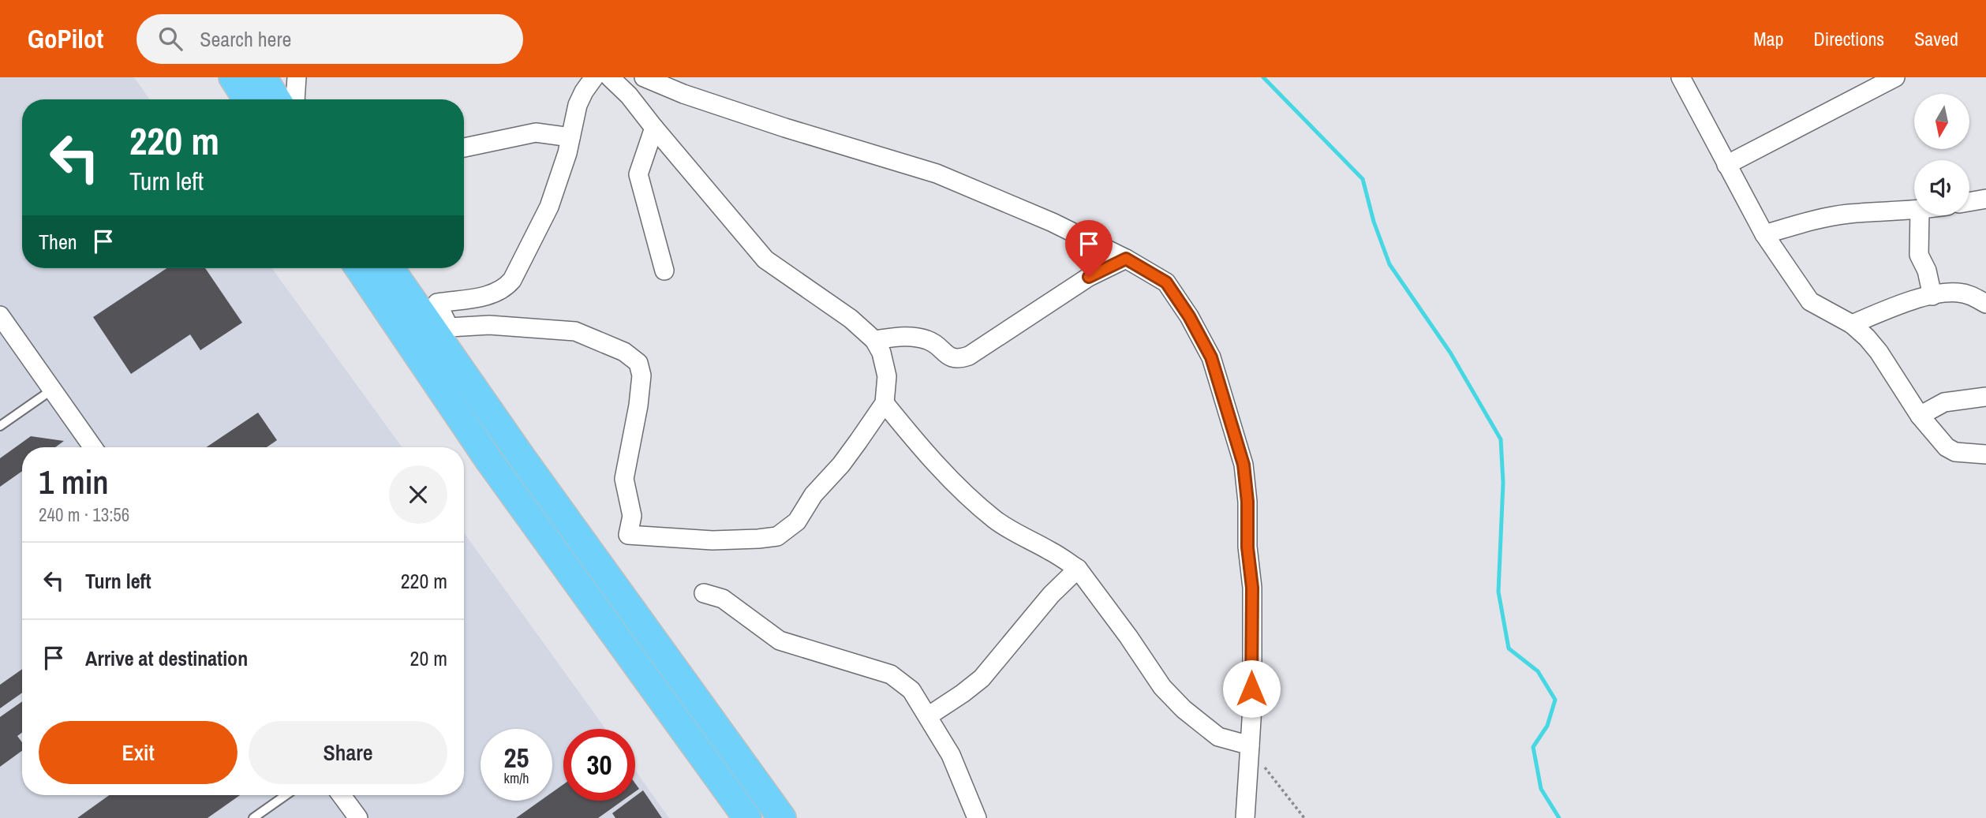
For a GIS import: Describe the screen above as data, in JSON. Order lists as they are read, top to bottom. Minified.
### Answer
{"north":"bottom","page":{"header":"GoPilot","search":"Search here","nav":["Map","Directions","Saved"],"turn":["220 m","Turn left"],"then":"Then","heading":["1 min","240 m · 13:56"],"list":[{"name":"Turn left","value":"220 m"},{"name":"Arrive at destination","value":"20 m"}],"buttons":["Exit","Share"],"speed":"25 km/h","limit":"30"}}
